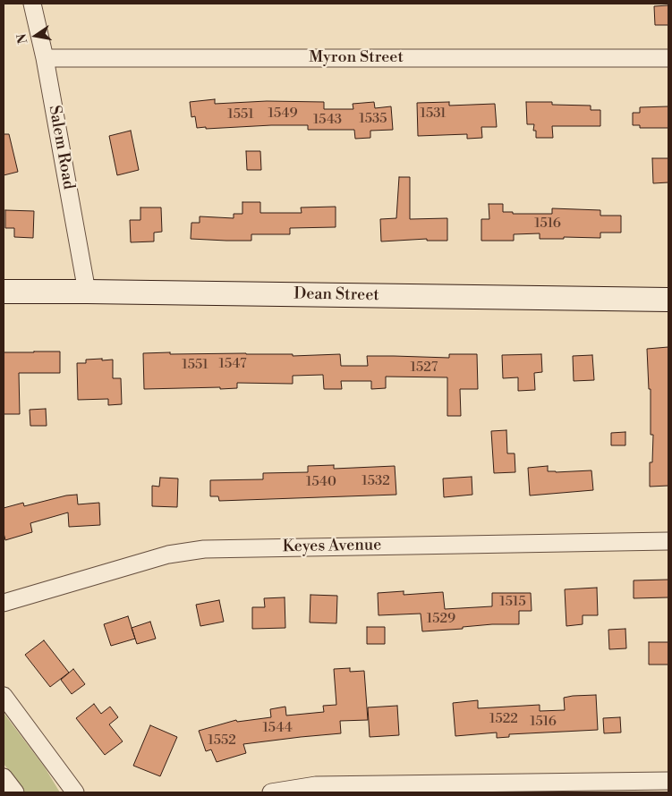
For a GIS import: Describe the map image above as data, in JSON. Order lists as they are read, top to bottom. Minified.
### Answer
{"streets":{"street":["Myron Street","Salem Road","Dean Street","Keyes Avenue"]},"crossings":[["Myron Street","Salem Road"],["Salem Road","Dean Street"]],"house_numbers":["1549","1531","1551","1535","1543","1516","1547","1551","1527","1532","1540","1515","1529","1522","1516","1544","1552"],"north":"left"}
